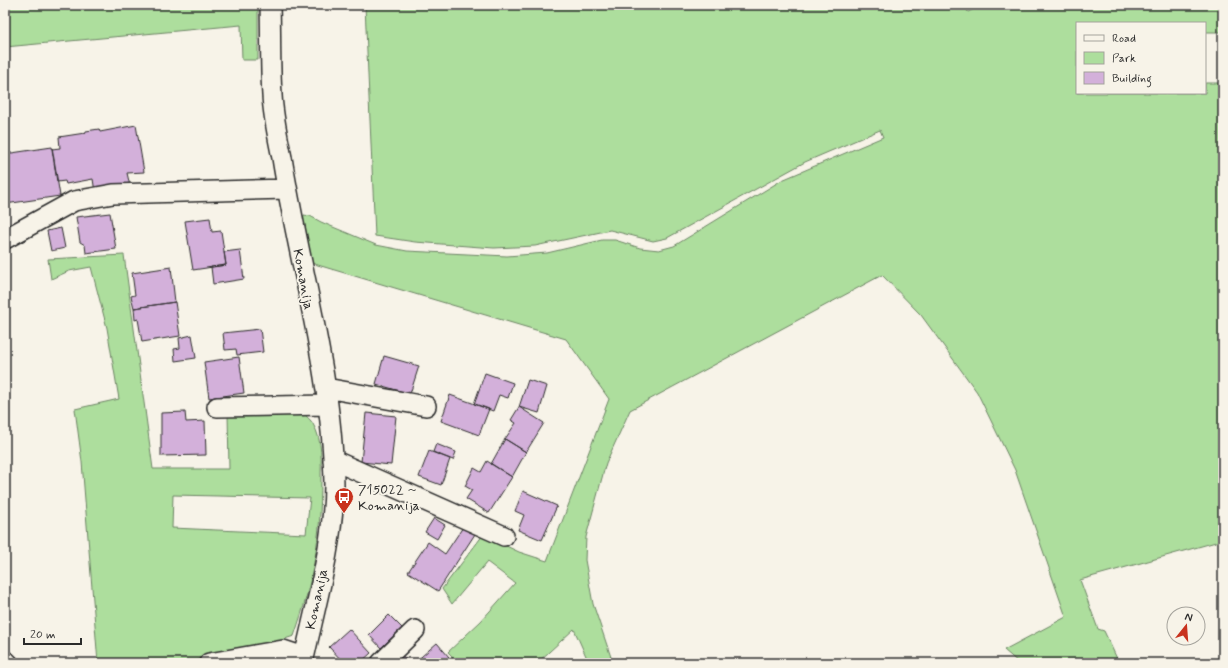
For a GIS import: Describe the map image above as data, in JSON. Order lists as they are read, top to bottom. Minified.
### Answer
{"streets":{"street":["Komanija"]},"places":{"bus stop":["715022 ~ Komanija"]},"legend":["Road","Park","Building"],"scale_bar":"20 m","north":"top"}
